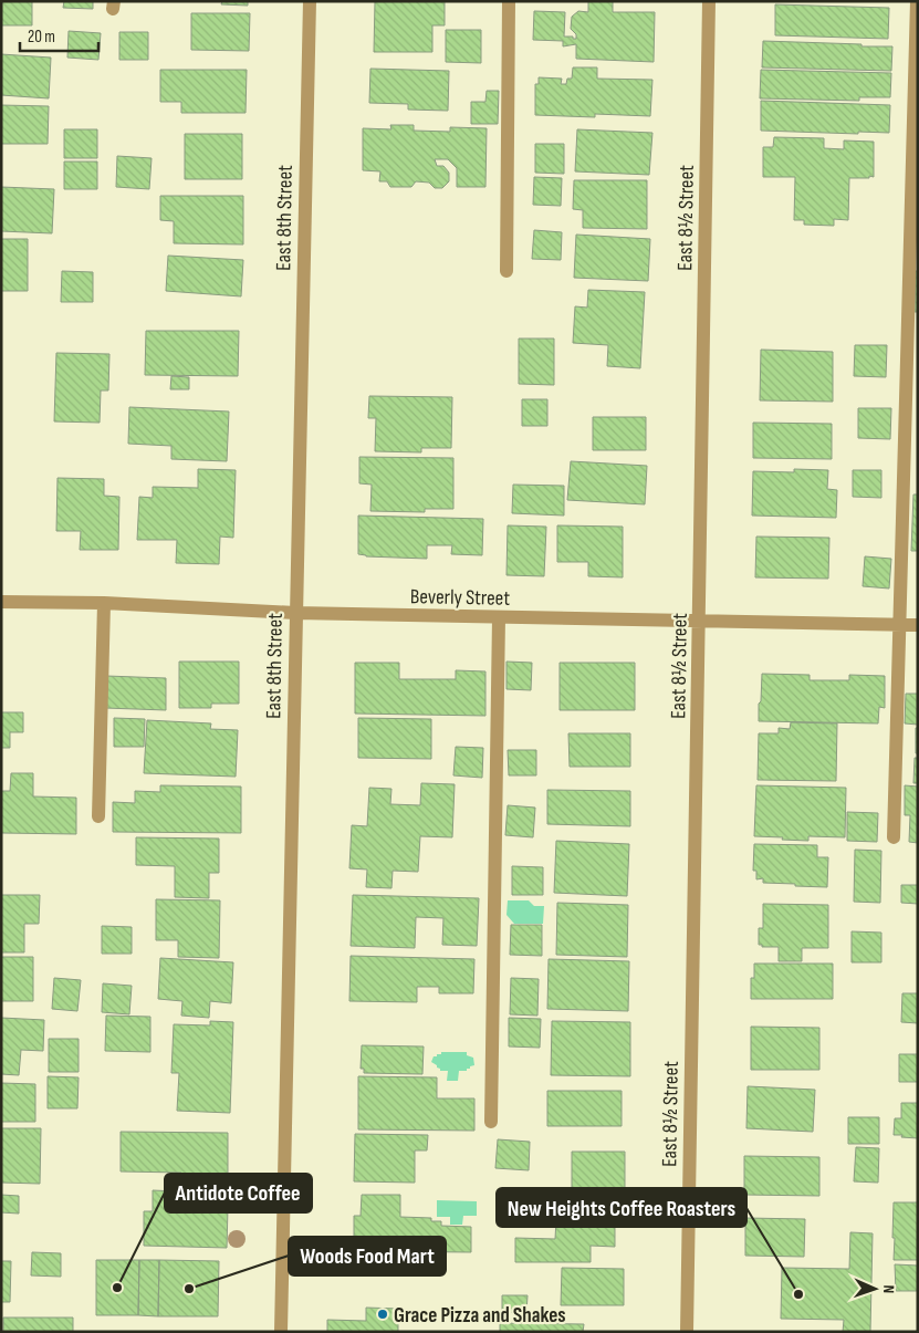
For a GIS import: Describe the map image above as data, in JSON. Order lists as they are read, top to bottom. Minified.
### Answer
{"streets":{"street":["East 8th Street","East 8½ Street","Beverly Street"]},"crossings":[["East 8th Street","Beverly Street"],["East 8½ Street","Beverly Street"]],"places":["Antidote Coffee","Woods Food Mart","New Heights Coffee Roasters","Grace Pizza and Shakes"],"scale_bar":"20 m","north":"right"}
